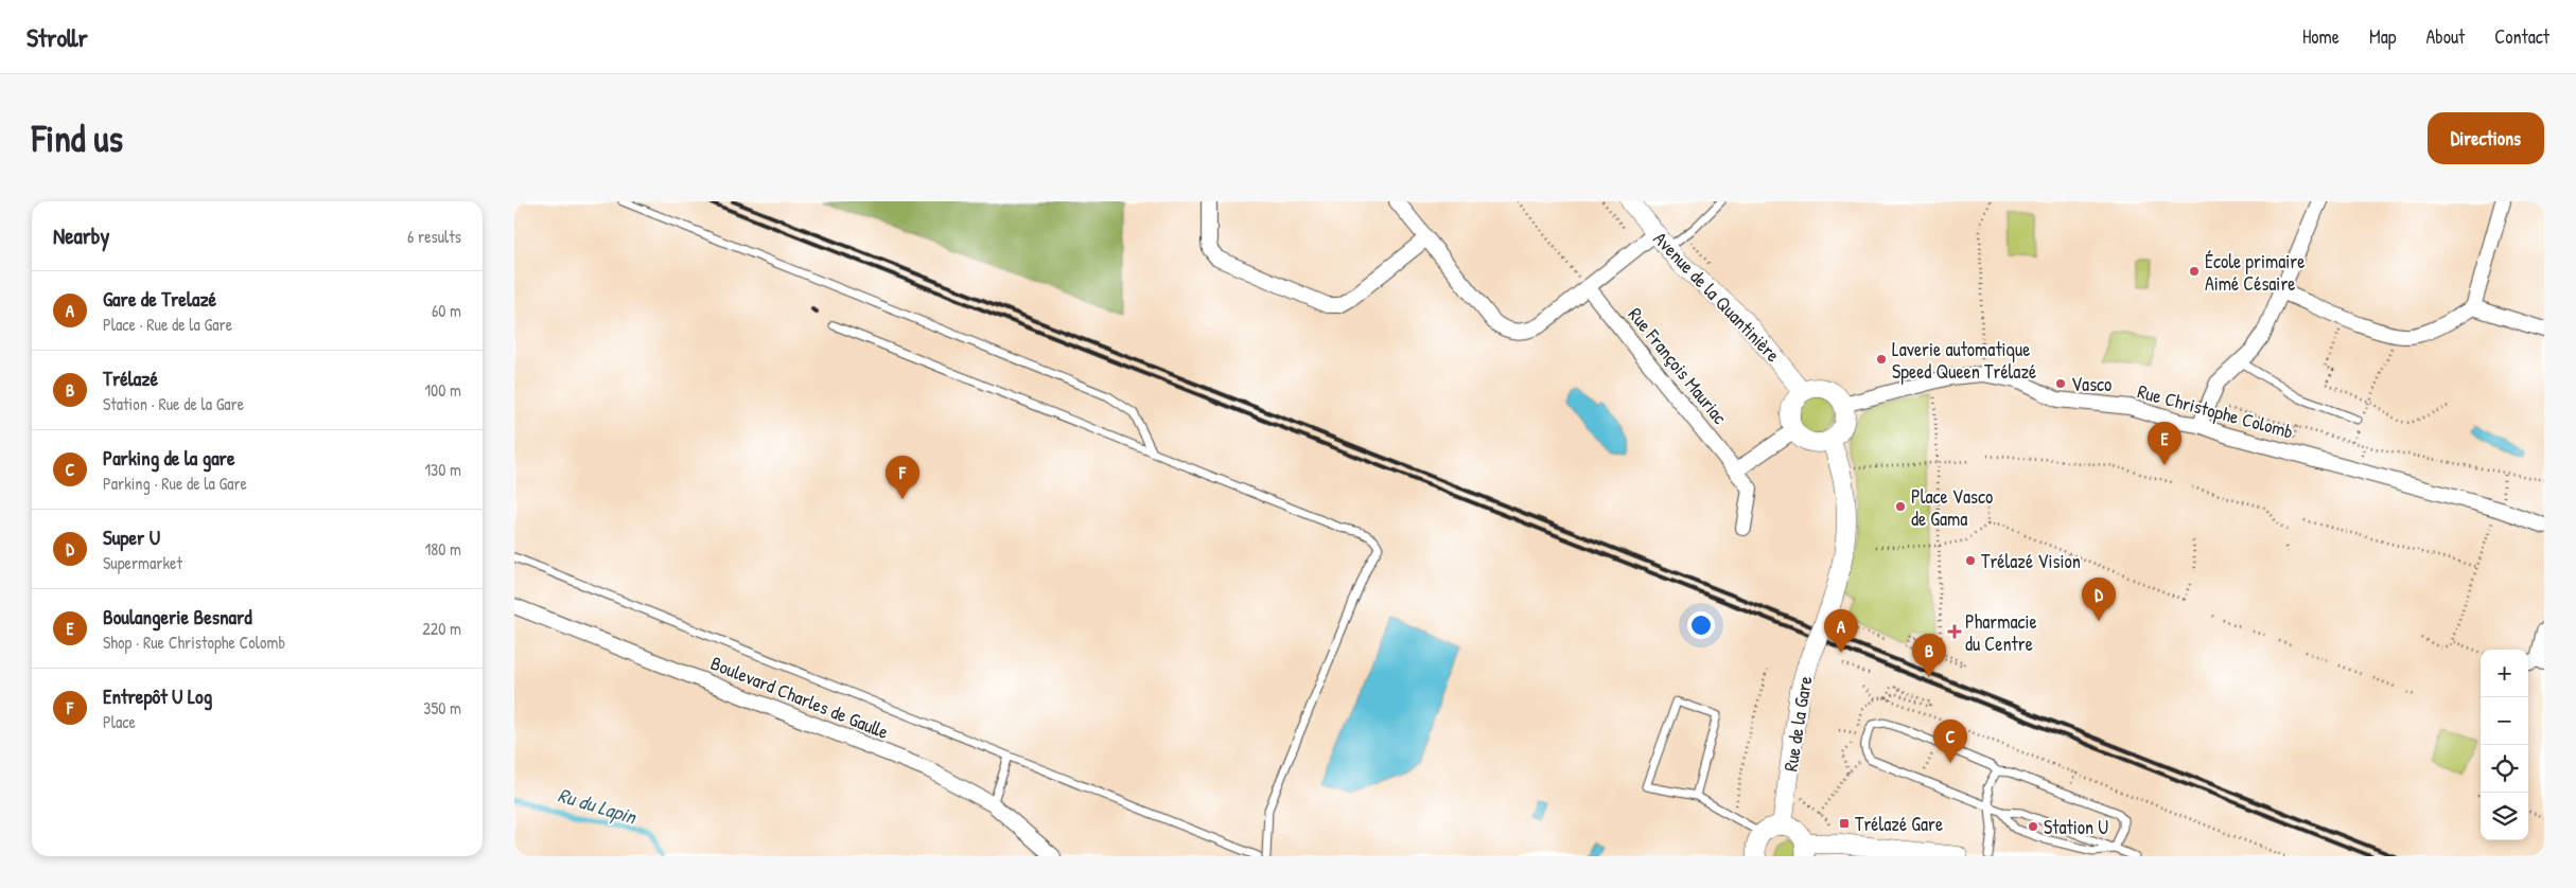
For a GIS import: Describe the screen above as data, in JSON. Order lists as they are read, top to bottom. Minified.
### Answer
{"streets":{"street":["Avenue de la Quantinière","Rue François Mauriac","Rue Christophe Colomb","Boulevard Charles de Gaulle","Rue de la Gare"]},"crossings":[["Avenue de la Quantinière","Rue Christophe Colomb"],["Avenue de la Quantinière","Rue de la Gare"],["Rue Christophe Colomb","Rue de la Gare"]],"water":["Ru du Lapin"],"places":{"other":["École primaire Aimé Césaire","Laverie automatique Speed Queen Trélazé","Vasco","Place Vasco de Gama","Trélazé Vision","Station U"],"health":["Pharmacie du Centre"],"transit":["Trélazé Gare"]},"page":{"header":"Strollr","nav":["Home","Map","About","Contact"],"buttons":"Directions","title":"Find us","heading":["Nearby","6 results"],"list":[{"mark":"A","name":"Gare de Trelazé","note":"Place · Rue de la Gare","value":"60 m"},{"mark":"B","name":"Trélazé","note":"Station · Rue de la Gare","value":"100 m"},{"mark":"C","name":"Parking de la gare","note":"Parking · Rue de la Gare","value":"130 m"},{"mark":"D","name":"Super U","note":"Supermarket","value":"180 m"},{"mark":"E","name":"Boulangerie Besnard","note":"Shop · Rue Christophe Colomb","value":"220 m"},{"mark":"F","name":"Entrepôt U Log","note":"Place","value":"350 m"}],"pins":["E","F","D","A","B","C"],"map_buttons":["+","−"]}}
